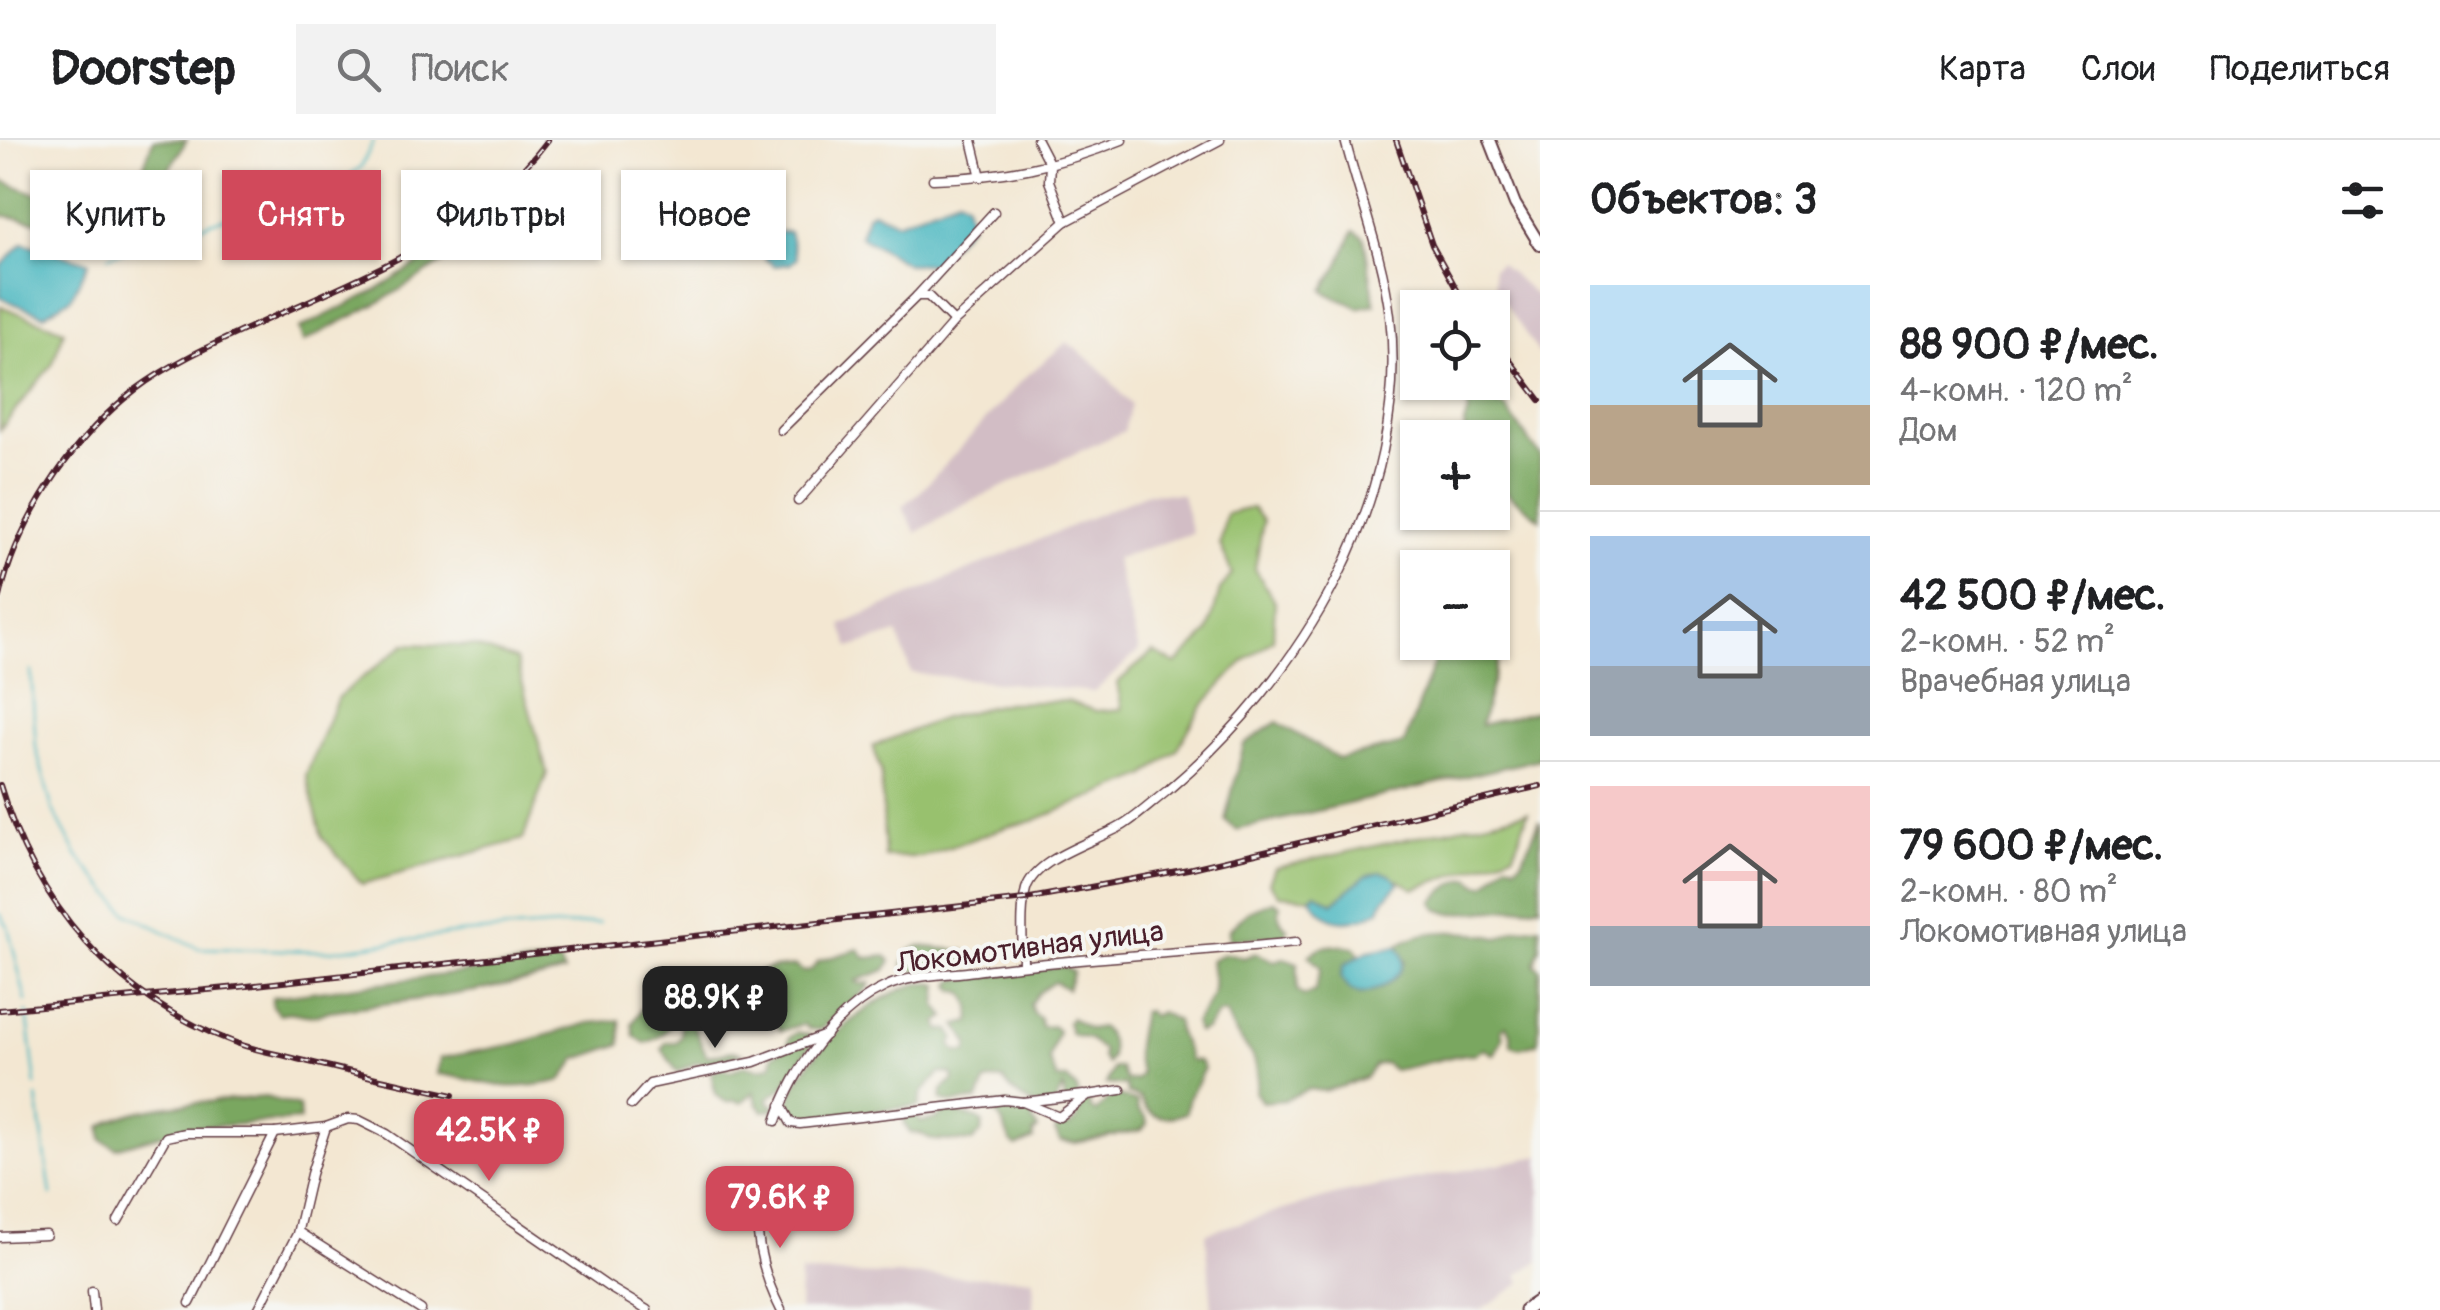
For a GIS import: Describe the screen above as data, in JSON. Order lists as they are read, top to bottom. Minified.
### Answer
{"streets":{"street":["Локомотивная улица"]},"page":{"header":"Doorstep","search":"Поиск","nav":["Карта","Слои","Поделиться"],"heading":"Объектов: 3","chip":["Купить","Снять","Фильтры","Новое"],"list":[{"name":"88 900 ₽/мес.","note":"4-комн. · 120 m² · Дом"},{"name":"42 500 ₽/мес.","note":"2-комн. · 52 m² · Врачебная улица"},{"name":"79 600 ₽/мес.","note":"2-комн. · 80 m² · Локомотивная улица"}],"map_buttons":["+","−"],"price":["88.9K ₽","42.5K ₽","79.6K ₽"]}}
